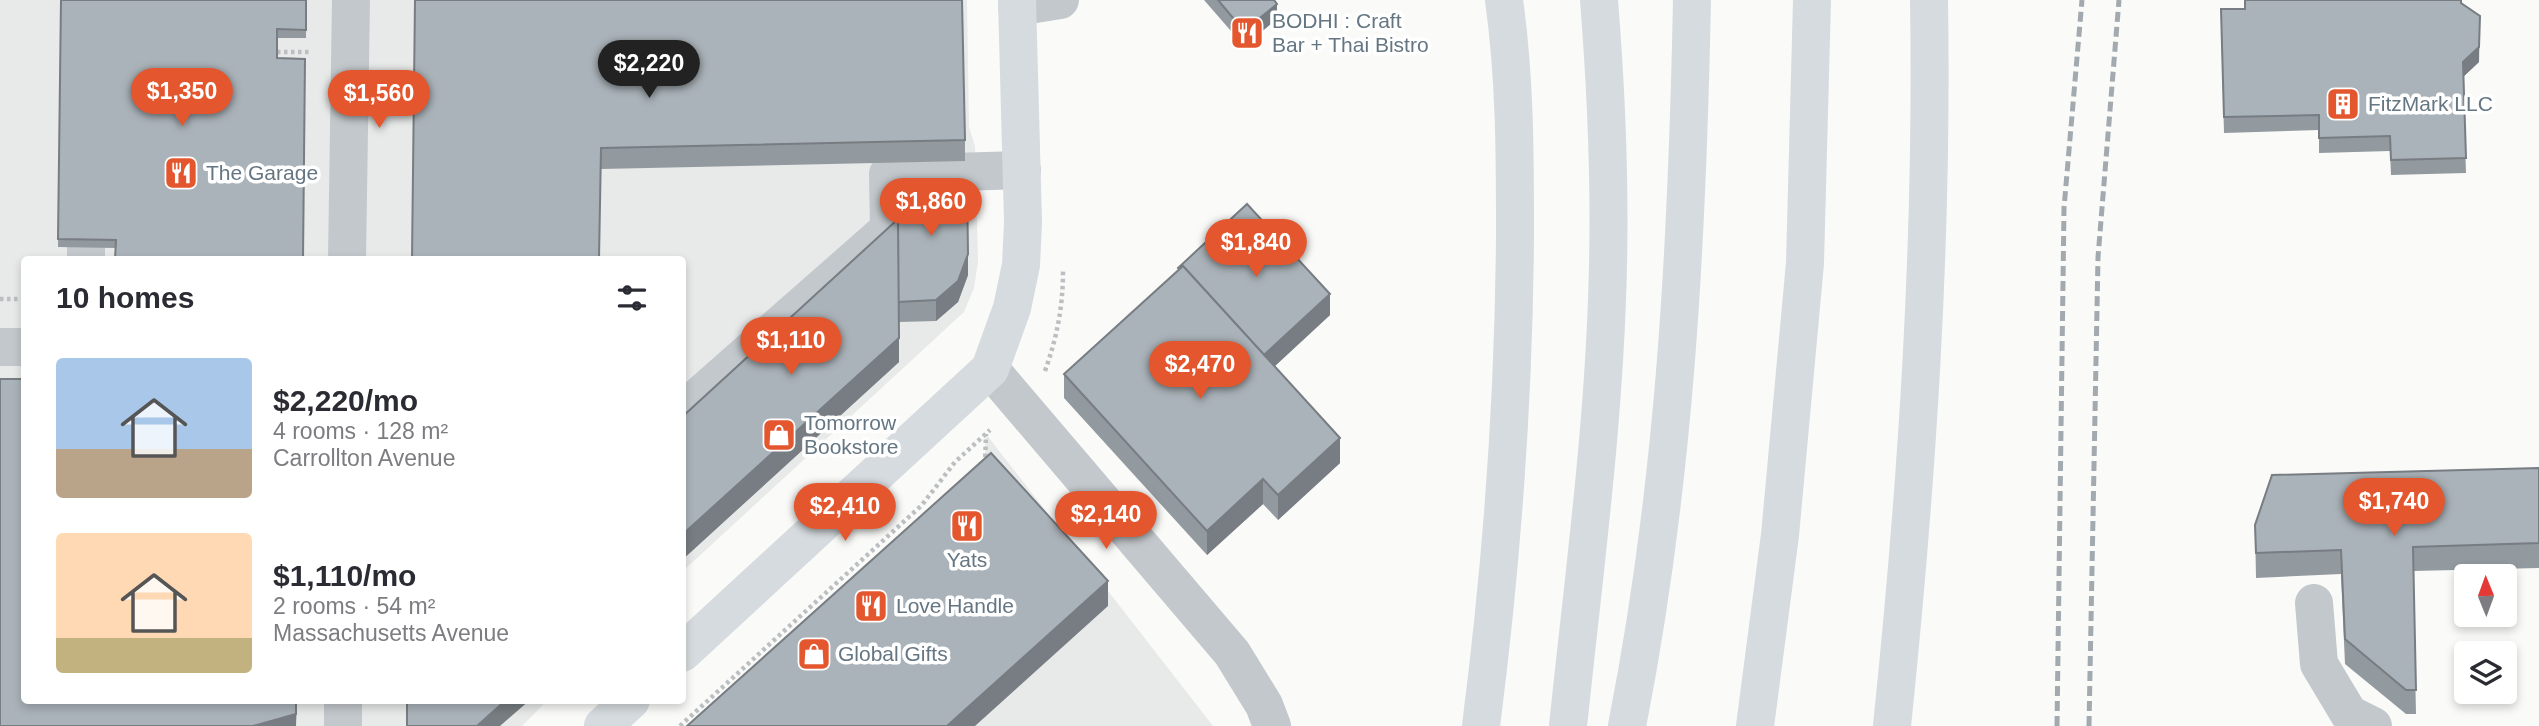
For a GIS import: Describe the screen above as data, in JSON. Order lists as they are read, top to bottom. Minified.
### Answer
{"places":{"restaurant":["BODHI : Craft Bar + Thai Bistro","The Garage","Yats","Love Handle"],"building":["FitzMark LLC"],"shop":["Tomorrow Bookstore","Global Gifts"]},"north":"top","page":{"price":["$2,220","$1,350","$1,560","$1,860","$1,840","$1,110","$2,470","$1,740","$2,410","$2,140"],"heading":"10 homes","list":[{"name":"$2,220/mo","note":"4 rooms · 128 m² · Carrollton Avenue"},{"name":"$1,110/mo","note":"2 rooms · 54 m² · Massachusetts Avenue"}]}}
